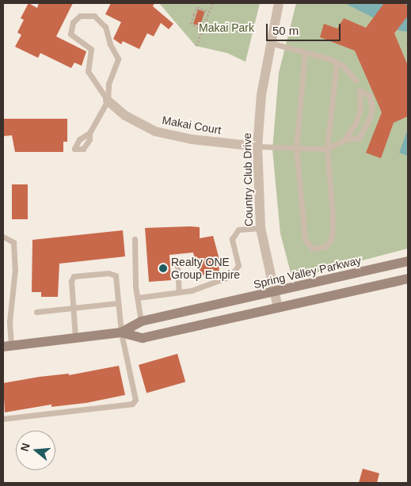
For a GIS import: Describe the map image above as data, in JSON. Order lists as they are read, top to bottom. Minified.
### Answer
{"streets":{"street":["Makai Court","Country Club Drive","Spring Valley Parkway"]},"crossings":[["Makai Court","Country Club Drive"],["Country Club Drive","Spring Valley Parkway"]],"parks":["Makai Park"],"places":["Realty ONE Group Empire"],"scale_bar":"50 m","north":"left"}
